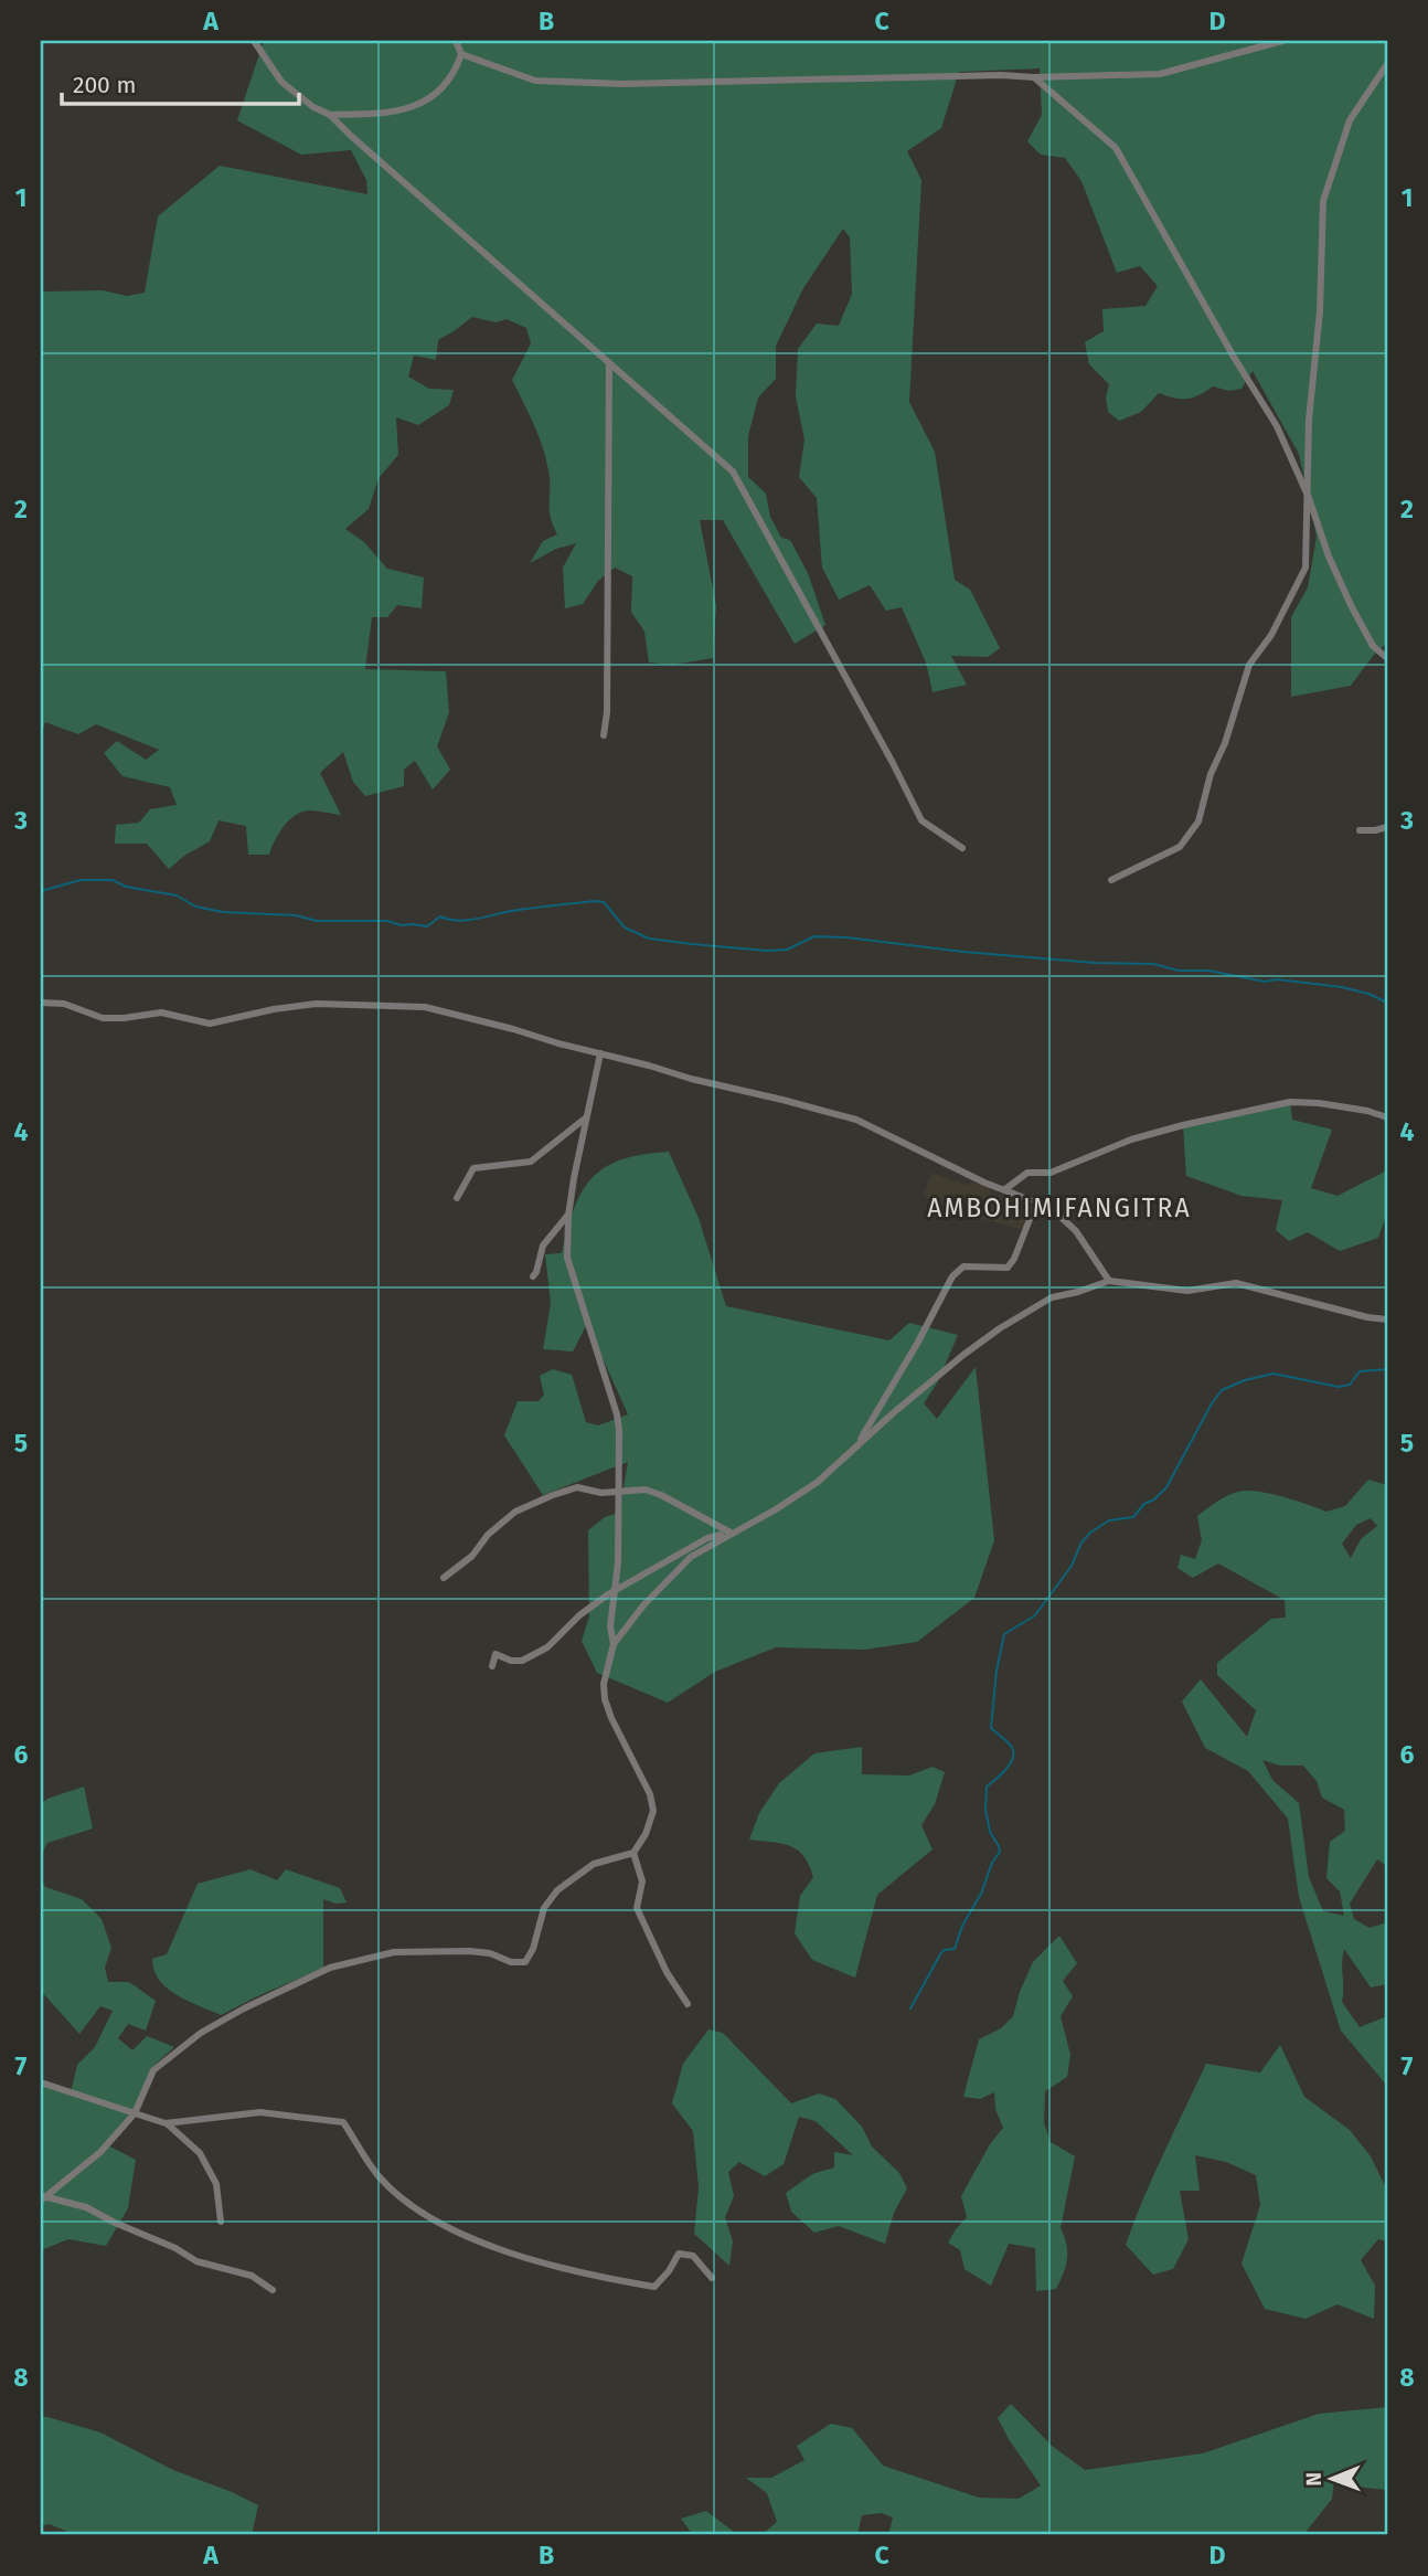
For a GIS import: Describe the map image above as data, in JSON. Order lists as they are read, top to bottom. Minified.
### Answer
{"districts":["AMBOHIMIFANGITRA"],"scale_bar":"200 m","north":"left","grid":{"columns":["A","B","C","D"],"rows":["1","2","3","4","5","6","7","8"]}}
